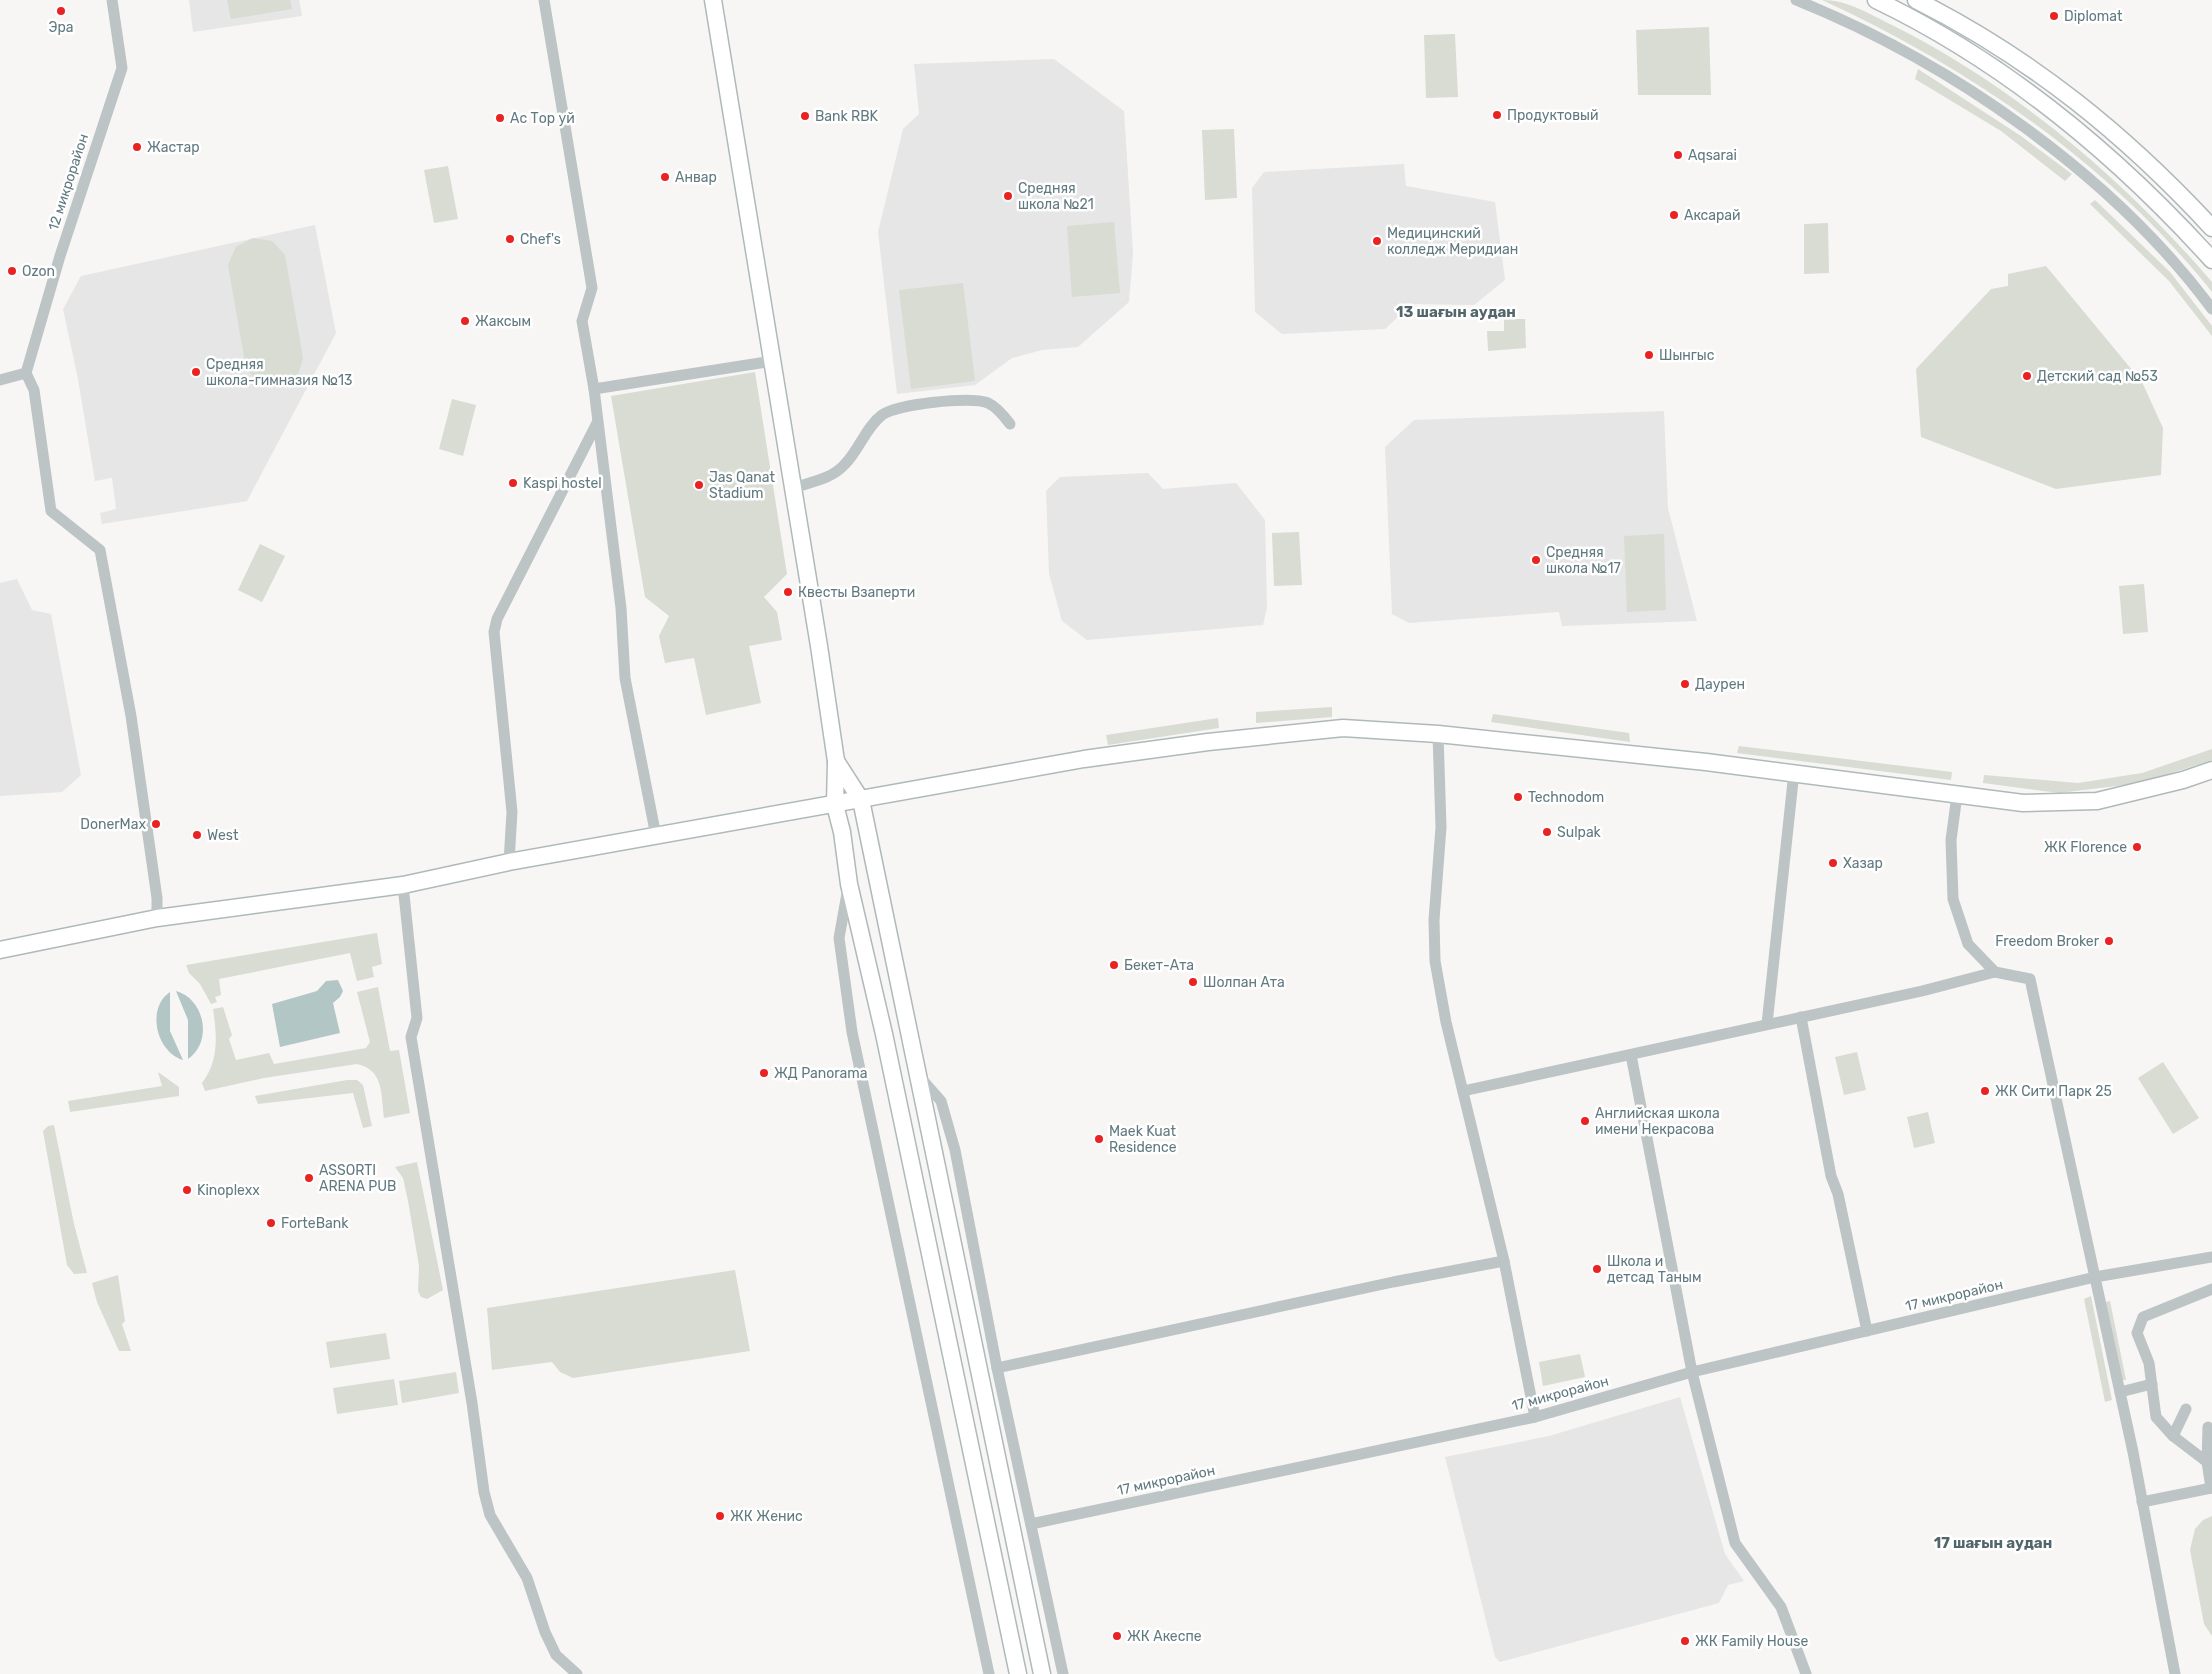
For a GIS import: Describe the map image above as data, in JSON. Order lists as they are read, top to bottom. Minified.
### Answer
{"streets":{"street":["12 микрорайон","17 микрорайон"]},"districts":["13 шағын аудан","17 шағын аудан"],"places":["Эра","Diplomat","Продуктовый","Bank RBK","Ас Тор уй","Жастар","Aqsarai","Анвар","Средняя школа №21","Аксарай","Chef's","Медицинский колледж Меридиан","Ozon","Жаксым","Шынгыс","Средняя школа-гимназия №13","Детский сад №53","Kaspi hostel","Jas Qanat Stadium","Средняя школа №17","Квесты Взаперти","Даурен","Technodom","DonerMax","Sulpak","West","ЖК Florence","Хазар","Freedom Broker","Бекет-Ата","Шолпан Ата","ЖД Panorama","ЖК Сити Парк 25","Английская школа имени Некрасова","Maek Kuat Residence","ASSORTI ARENA PUB","Kinoplexx","ForteBank","Школа и детсад Таным","ЖК Женис","ЖК Акеспе","ЖК Family House"]}
